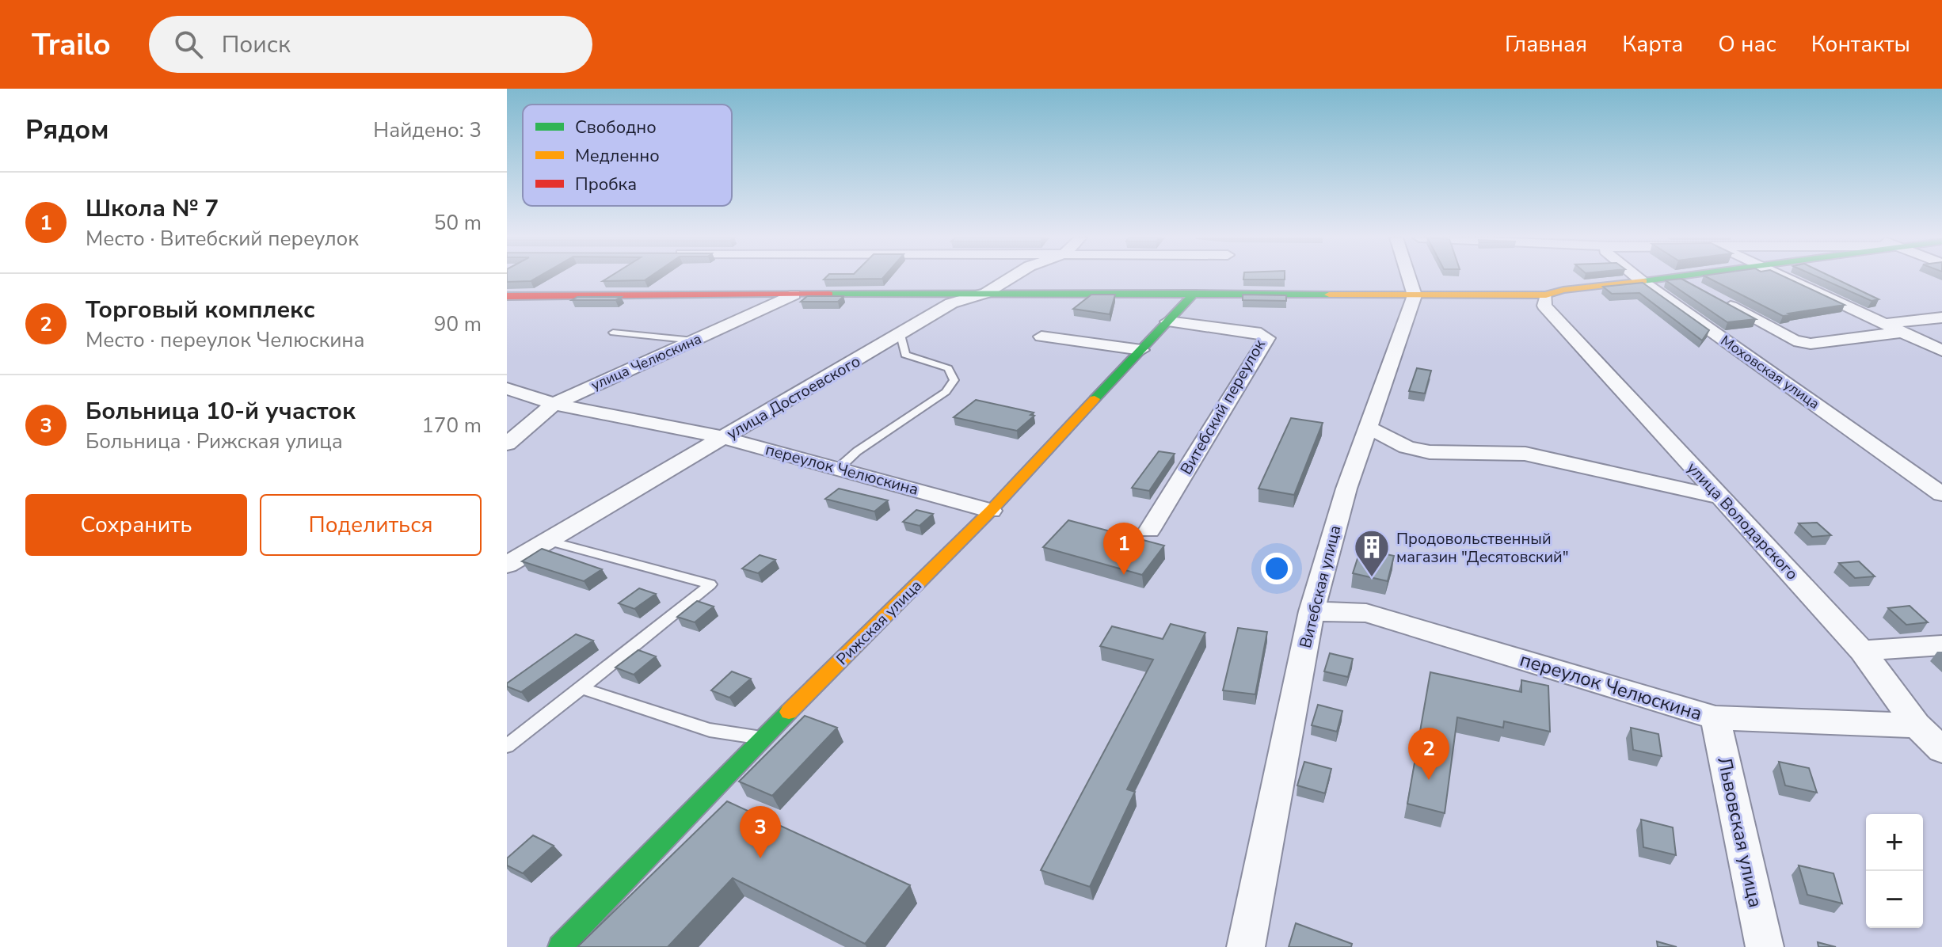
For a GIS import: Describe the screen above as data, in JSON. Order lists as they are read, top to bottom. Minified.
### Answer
{"streets":{"street":["улица Челюскина","Моховская улица","улица Достоевского","Витебский переулок","переулок Челюскина","улица Володарского","Витебская улица","Рижская улица","Львовская улица"]},"crossings":[["улица Челюскина","переулок Челюскина"],["улица Достоевского","переулок Челюскина"],["Витебский переулок","Рижская улица"],["переулок Челюскина","улица Володарского"],["переулок Челюскина","Витебская улица"],["переулок Челюскина","Рижская улица"],["переулок Челюскина","Львовская улица"]],"places":{"building":["Продовольственный магазин \"Деcятовский\""]},"legend":["Свободно","Медленно","Пробка"],"page":{"header":"Trailo","search":"Поиск","nav":["Главная","Карта","О нас","Контакты"],"heading":["Рядом","Найдено: 3"],"list":[{"mark":"1","name":"Школа № 7","note":"Место · Витебский переулок","value":"50 m"},{"mark":"2","name":"Торговый комплекс","note":"Место · переулок Челюскина","value":"90 m"},{"mark":"3","name":"Больница 10-й участок","note":"Больница · Рижская улица","value":"170 m"}],"buttons":["Сохранить","Поделиться"],"pins":["1","2","3"],"map_buttons":["+","−"]}}
